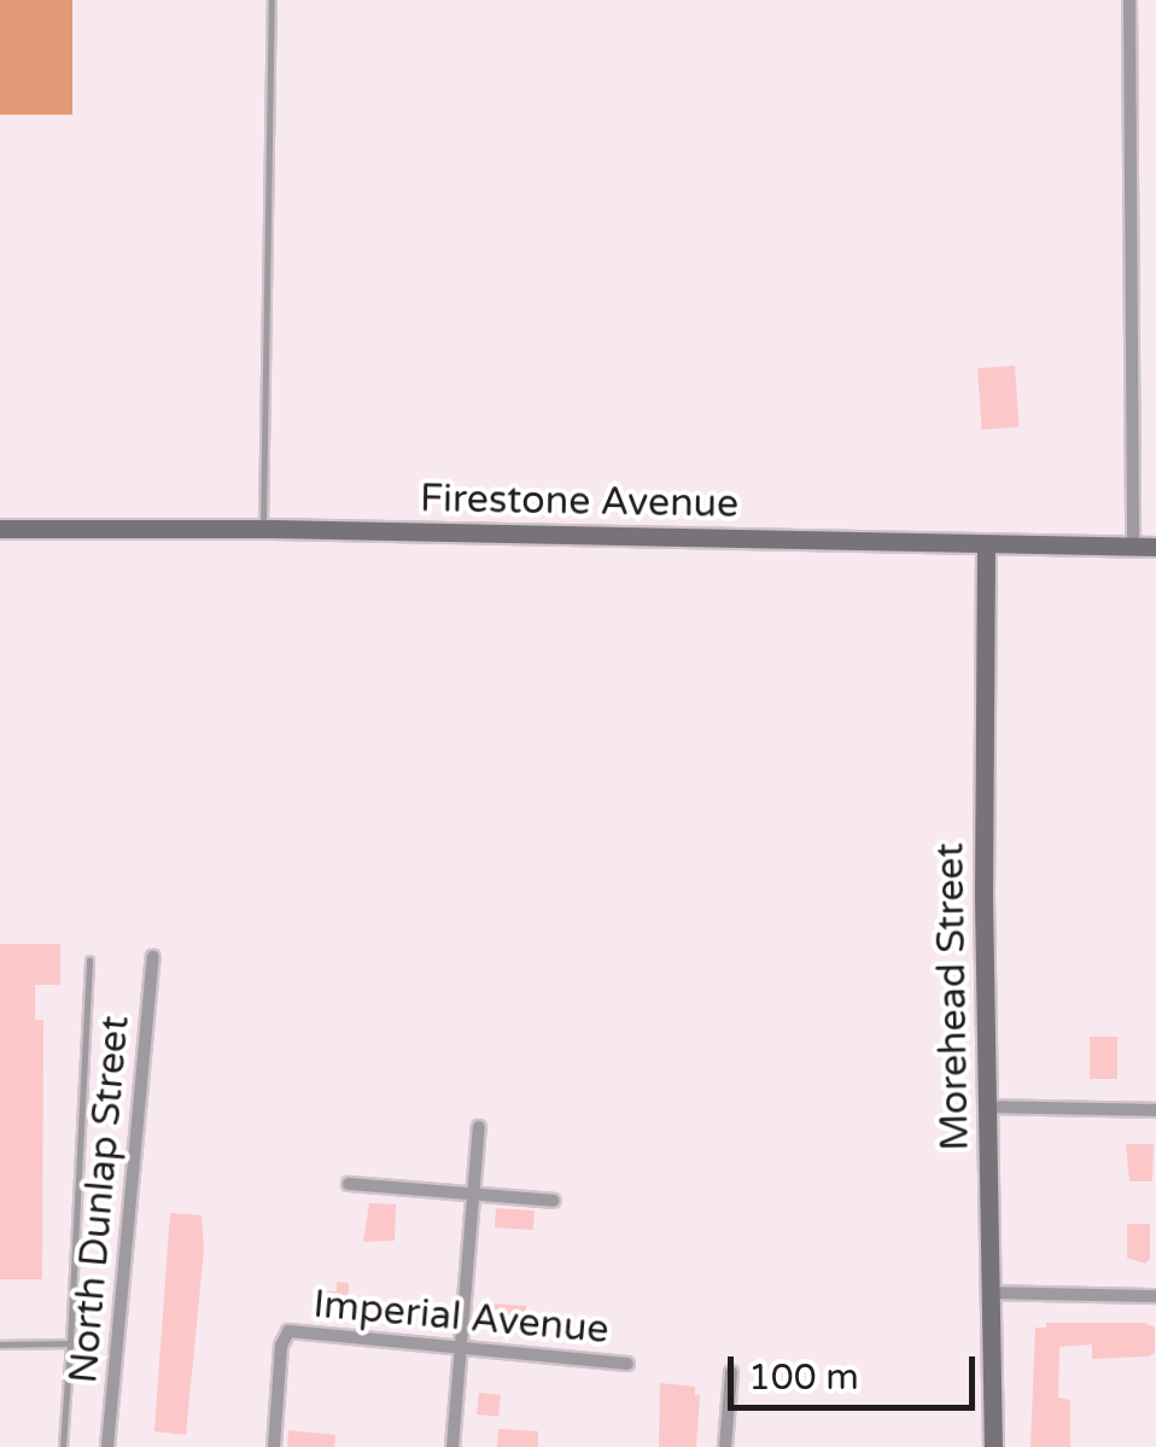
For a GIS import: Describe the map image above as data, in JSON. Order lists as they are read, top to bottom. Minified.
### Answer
{"streets":{"main road":["Firestone Avenue","Morehead Street"],"street":["North Dunlap Street","Imperial Avenue"]},"crossings":[["Firestone Avenue","Morehead Street"]],"scale_bar":"100 m"}
